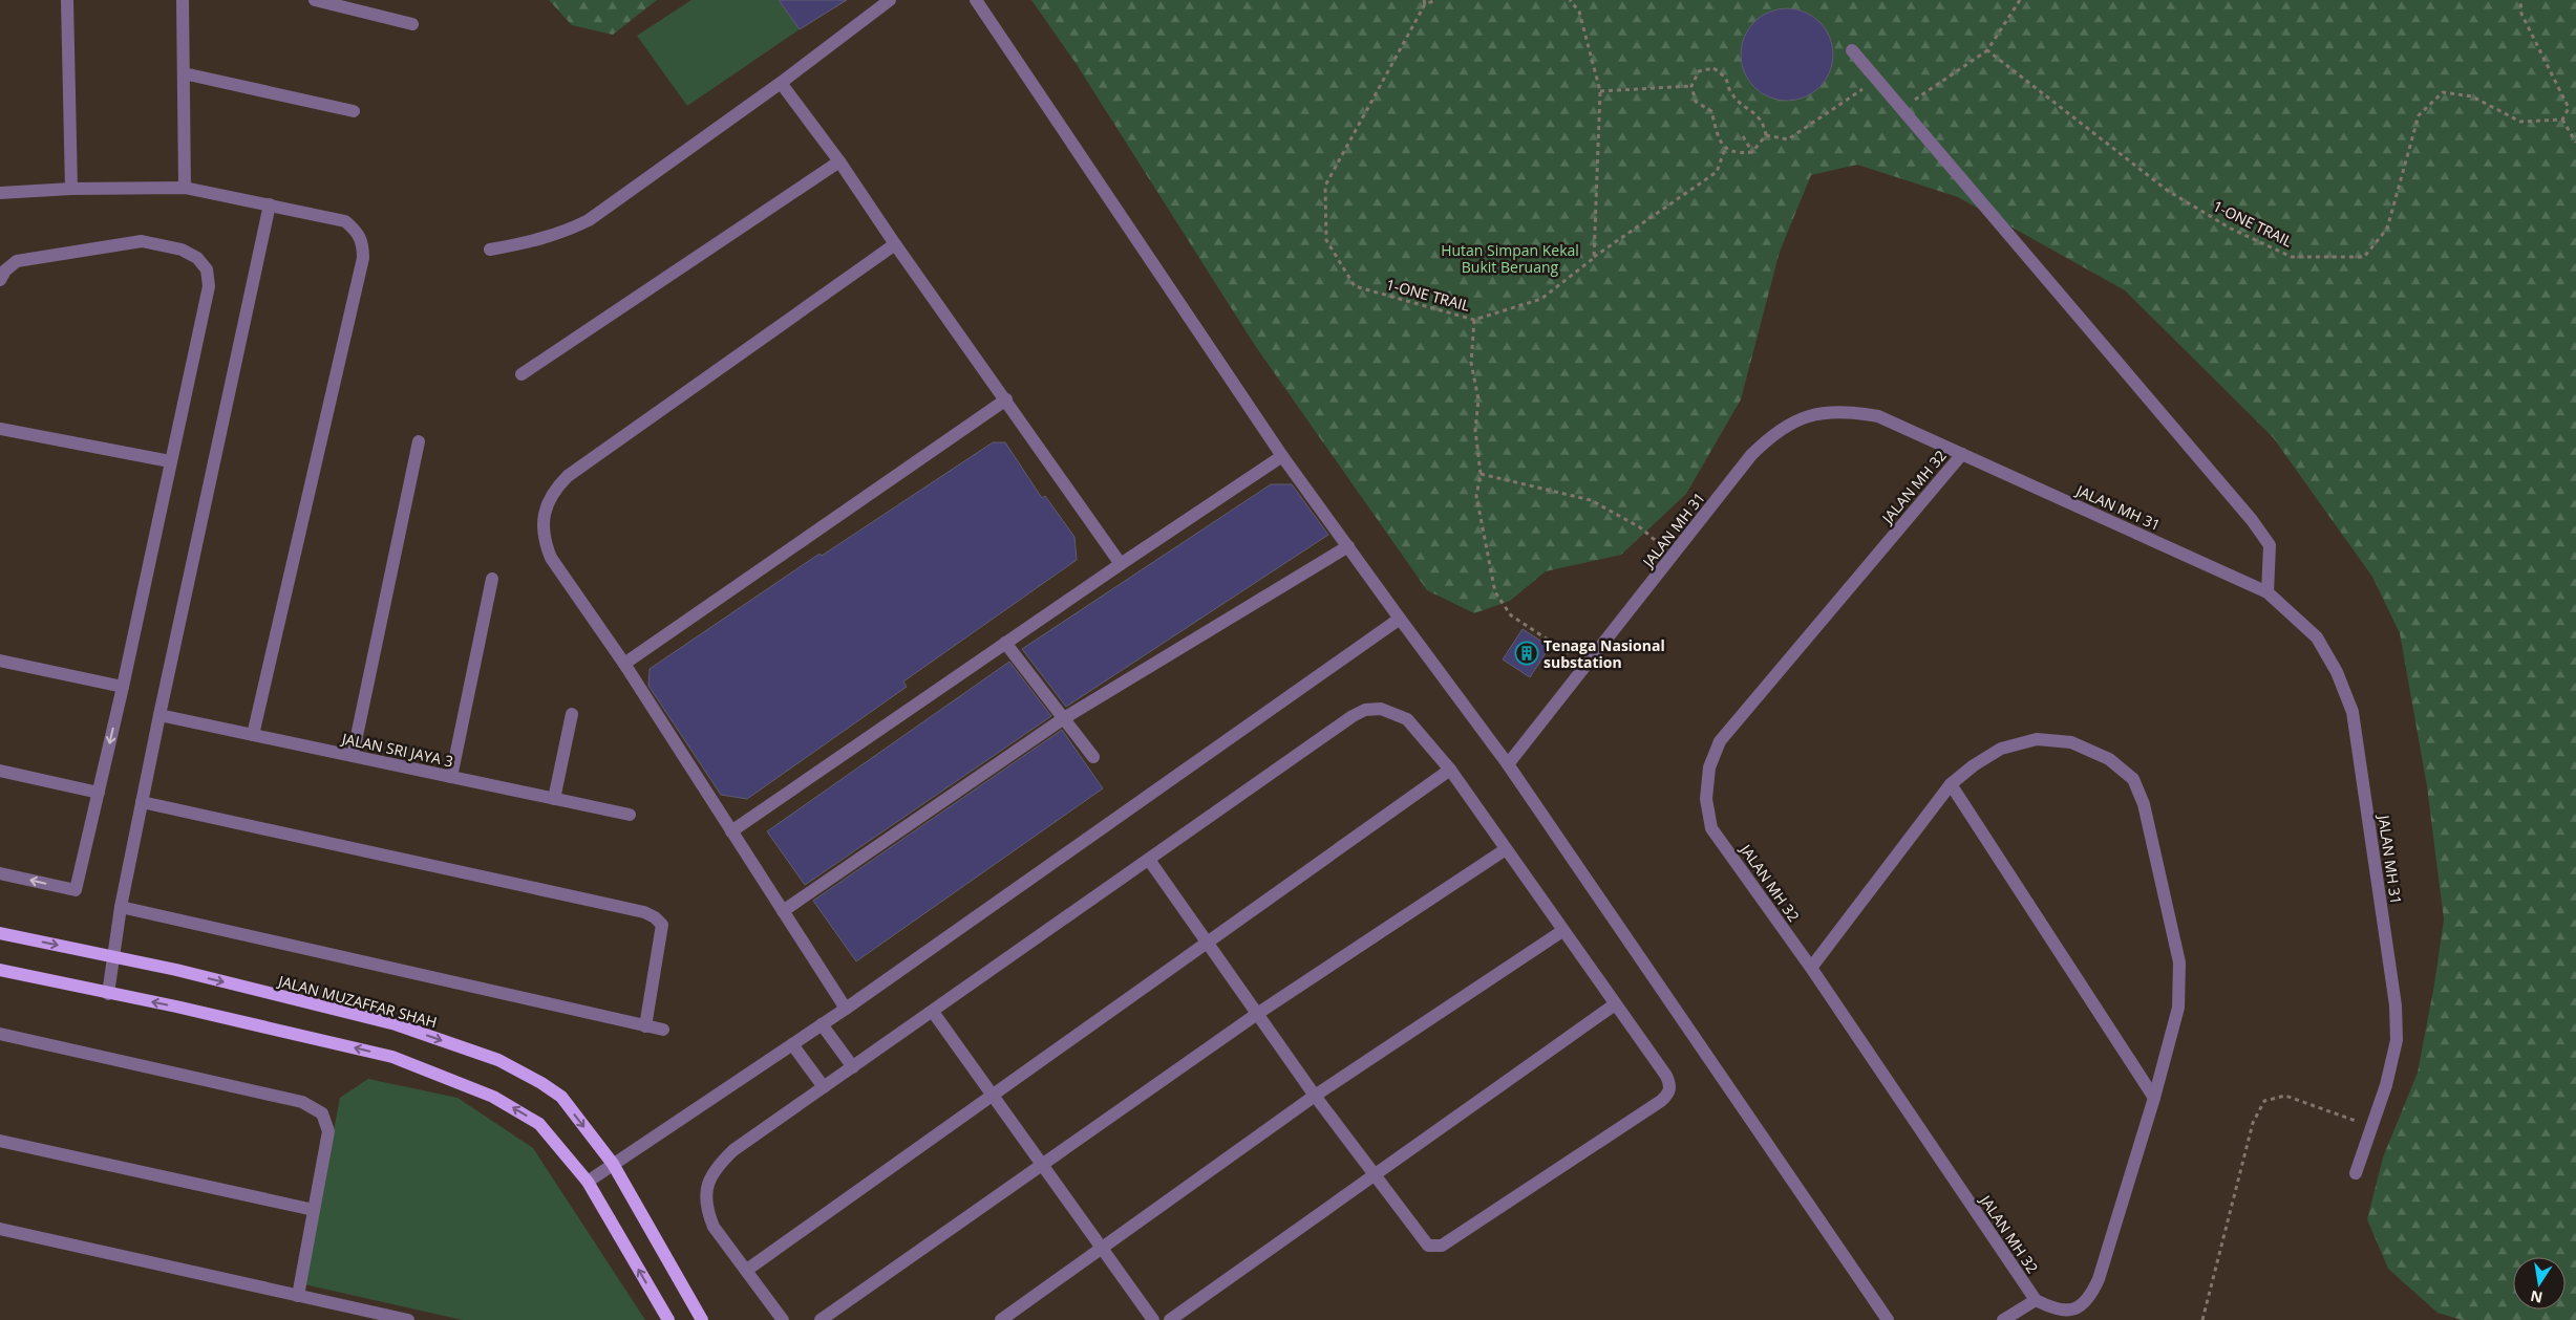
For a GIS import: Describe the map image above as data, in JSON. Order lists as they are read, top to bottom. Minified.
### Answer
{"streets":{"main road":["JALAN MUZAFFAR SHAH"],"street":["JALAN MH 32","JALAN MH 31","JALAN SRI JAYA 3"],"path":["1-ONE TRAIL"]},"crossings":[["JALAN MH 32","JALAN MH 31"]],"parks":["Hutan Simpan Kekal Bukit Beruang"],"places":{"building":["Tenaga Nasional substation"]},"north":"bottom"}
